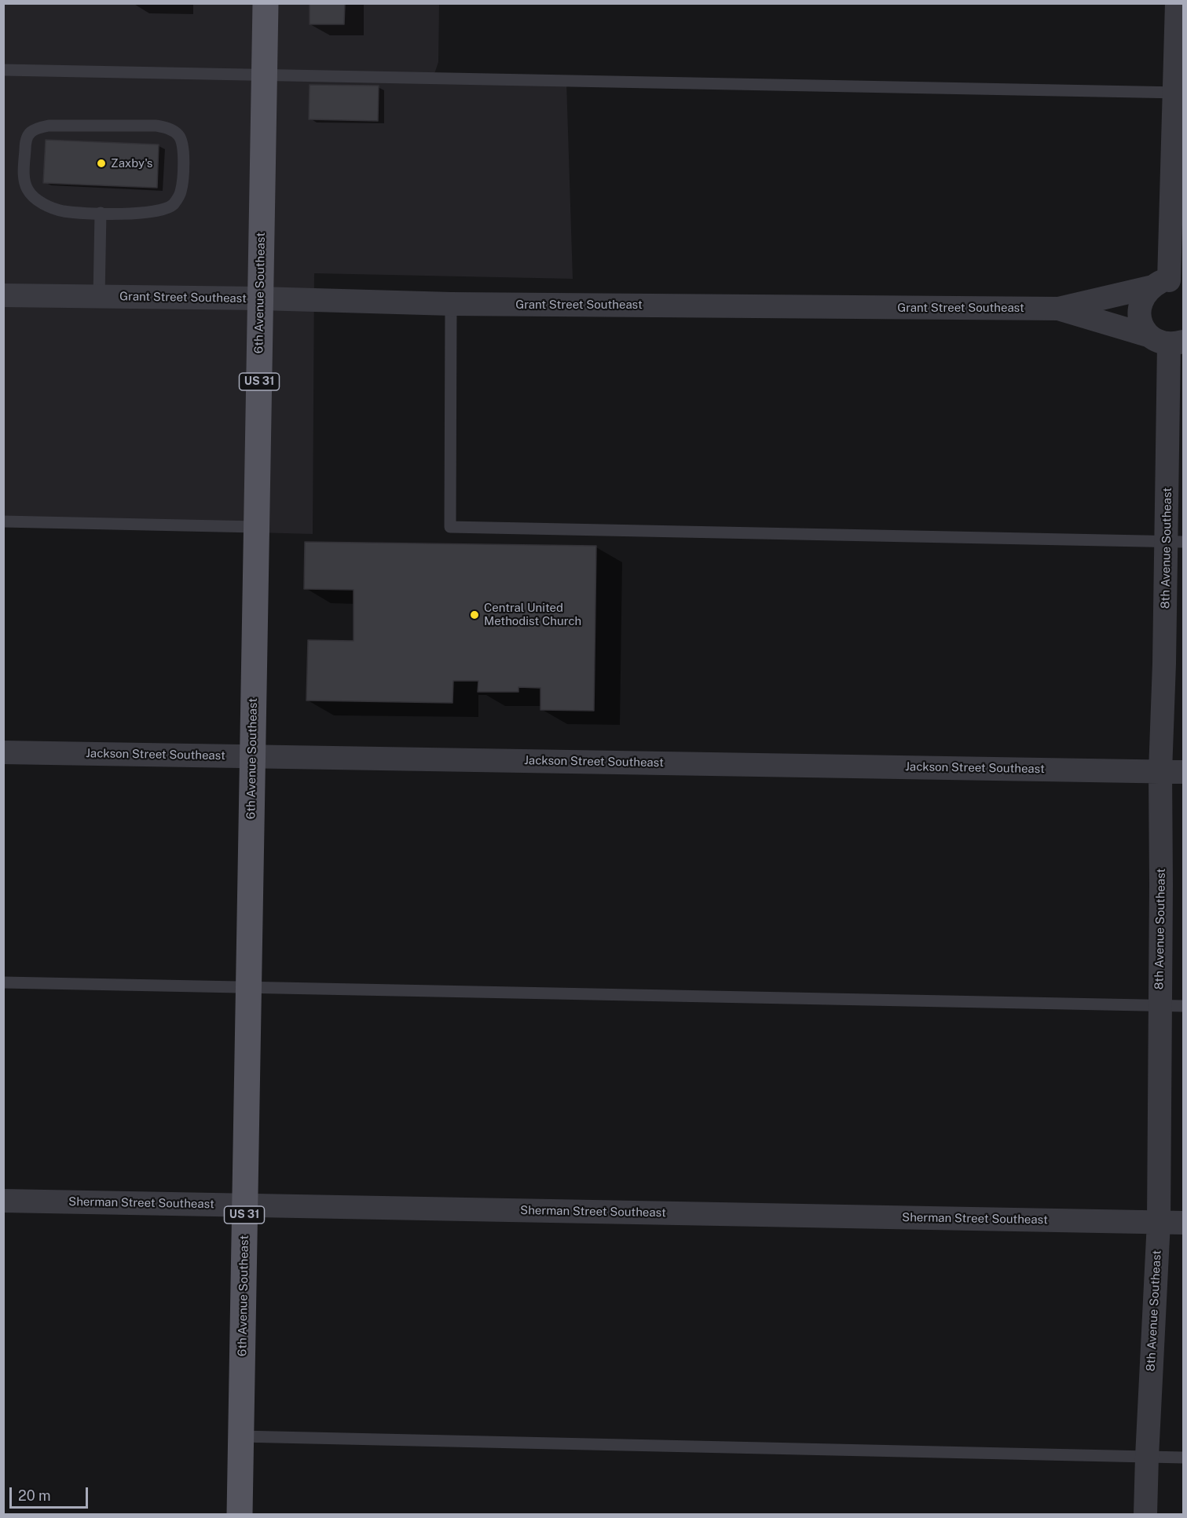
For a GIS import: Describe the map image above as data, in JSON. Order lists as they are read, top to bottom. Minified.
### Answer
{"streets":{"main road":["6th Avenue Southeast","US 31"],"street":["Grant Street Southeast","8th Avenue Southeast","Jackson Street Southeast","Sherman Street Southeast"]},"crossings":[["6th Avenue Southeast","Grant Street Southeast"],["6th Avenue Southeast","Jackson Street Southeast"],["6th Avenue Southeast","Sherman Street Southeast"],["8th Avenue Southeast","Jackson Street Southeast"],["8th Avenue Southeast","Sherman Street Southeast"]],"places":["Zaxby's","Central United Methodist Church"],"scale_bar":"20 m"}
